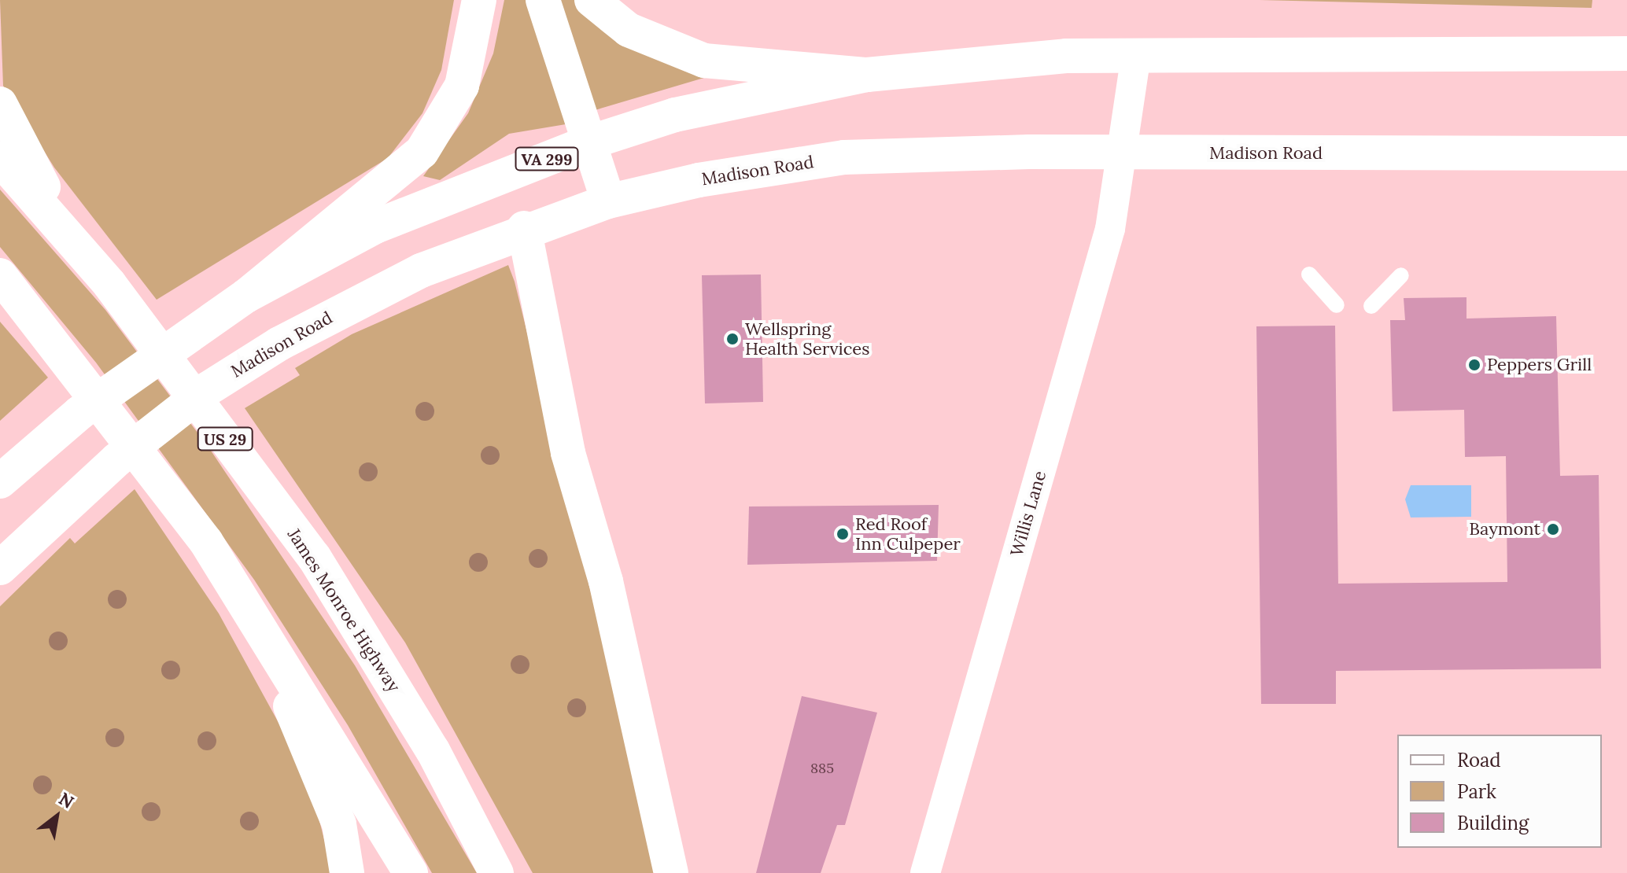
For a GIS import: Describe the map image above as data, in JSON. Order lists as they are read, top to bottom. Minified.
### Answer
{"streets":{"main road":["Madison Road","VA 299","US 29","James Monroe Highway"],"street":["Willis Lane"]},"crossings":[["Madison Road","Willis Lane"]],"places":["Wellspring Health Services","Peppers Grill","Baymont","Red Roof Inn Culpeper"],"house_numbers":["885"],"legend":["Road","Park","Building"],"north":"top right"}
